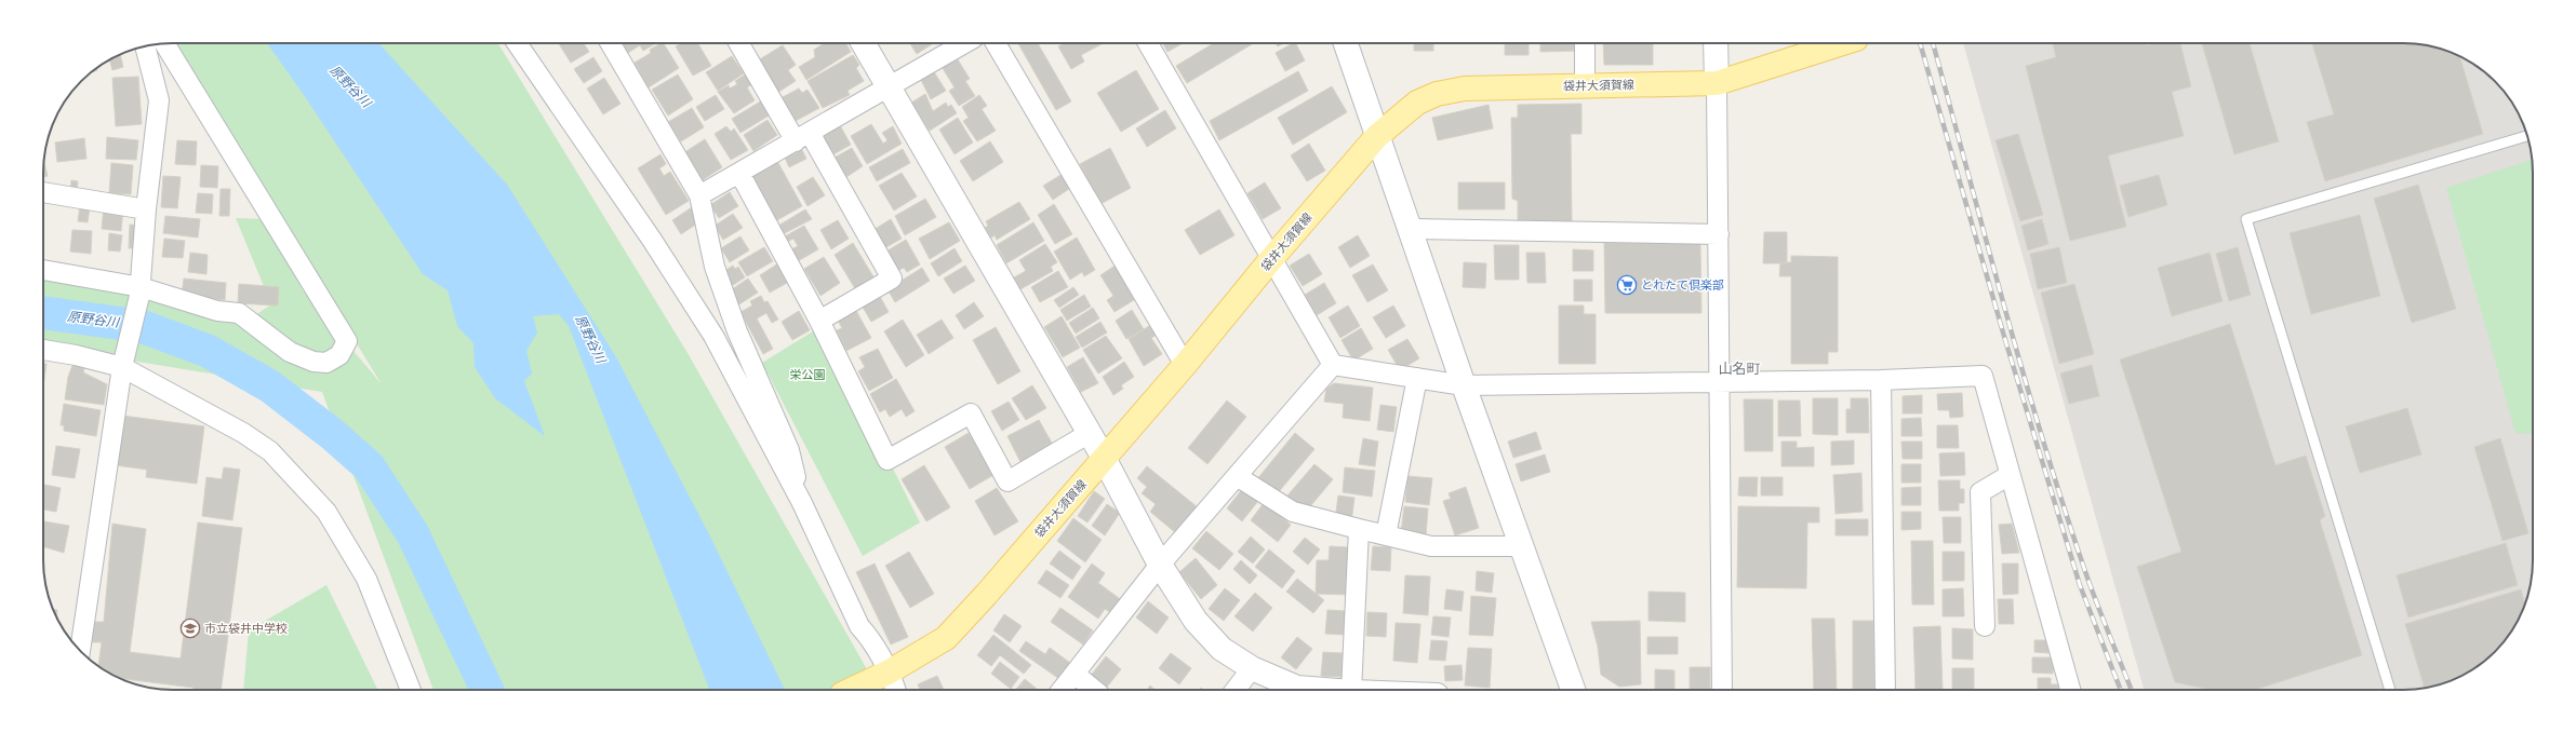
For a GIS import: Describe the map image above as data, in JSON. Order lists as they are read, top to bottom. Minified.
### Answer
{"streets":{"main road":["袋井大須賀線"]},"districts":["山名町"],"water":["原野谷川"],"parks":["栄公園"],"places":{"supermarket":["とれたて倶楽部"],"school or university":["市立袋井中学校"]}}
